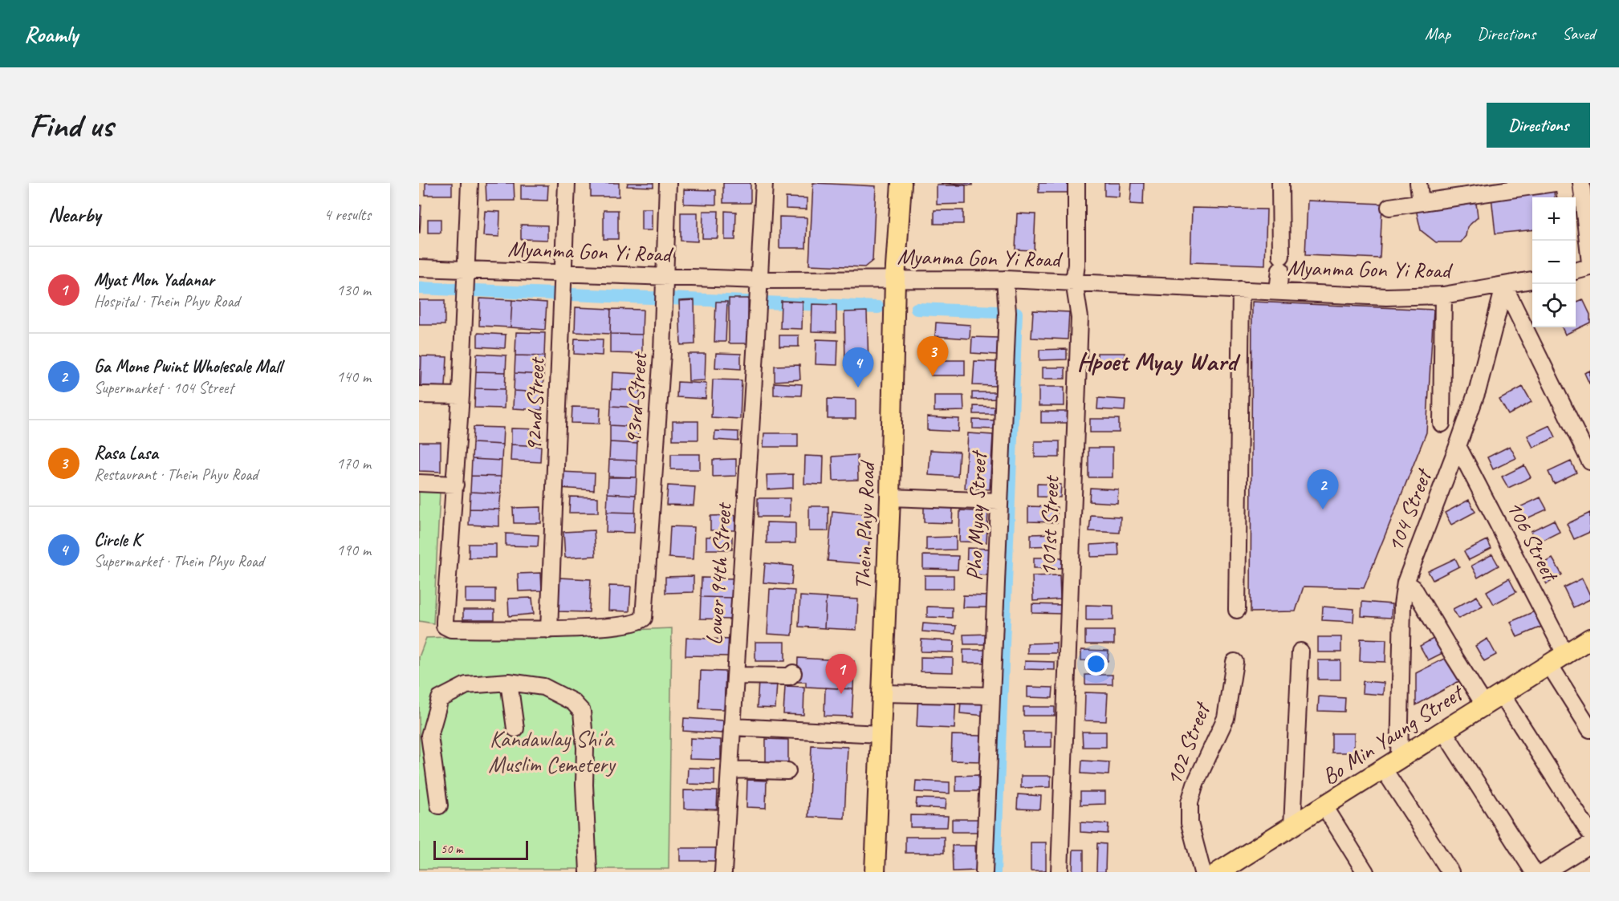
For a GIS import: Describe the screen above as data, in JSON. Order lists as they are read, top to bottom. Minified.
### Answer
{"streets":{"main road":["Thein Phyu Road","Bo Min Yaung Street"],"street":["Myanma Gon Yi Road","93rd Street","92nd Street","104 Street","Pho Myay Street","101st Street","106 Street","Lower 94th Street","102 Street"]},"crossings":[["Myanma Gon Yi Road","93rd Street"],["Myanma Gon Yi Road","92nd Street"],["Myanma Gon Yi Road","104 Street"],["Myanma Gon Yi Road","Pho Myay Street"],["Myanma Gon Yi Road","Thein Phyu Road"],["Myanma Gon Yi Road","101st Street"],["Myanma Gon Yi Road","Lower 94th Street"],["93rd Street","92nd Street"],["104 Street","106 Street"],["104 Street","Bo Min Yaung Street"],["106 Street","Bo Min Yaung Street"]],"districts":["Hpoet Myay Ward"],"parks":["Kandawlay Shi'a Muslim Cemetery"],"scale_bar":"50 m","page":{"header":"Roamly","nav":["Map","Directions","Saved"],"buttons":"Directions","title":"Find us","heading":["Nearby","4 results"],"map_buttons":["+","−"],"list":[{"mark":"1","name":"Myat Mon Yadanar","note":"Hospital · Thein Phyu Road","value":"130 m"},{"mark":"2","name":"Ga Mone Pwint Wholesale Mall","note":"Supermarket · 104 Street","value":"140 m"},{"mark":"3","name":"Rasa Lasa","note":"Restaurant · Thein Phyu Road","value":"170 m"},{"mark":"4","name":"Circle K","note":"Supermarket · Thein Phyu Road","value":"190 m"}],"pins":["3","4","2","1"],"scale":"50 m"}}
